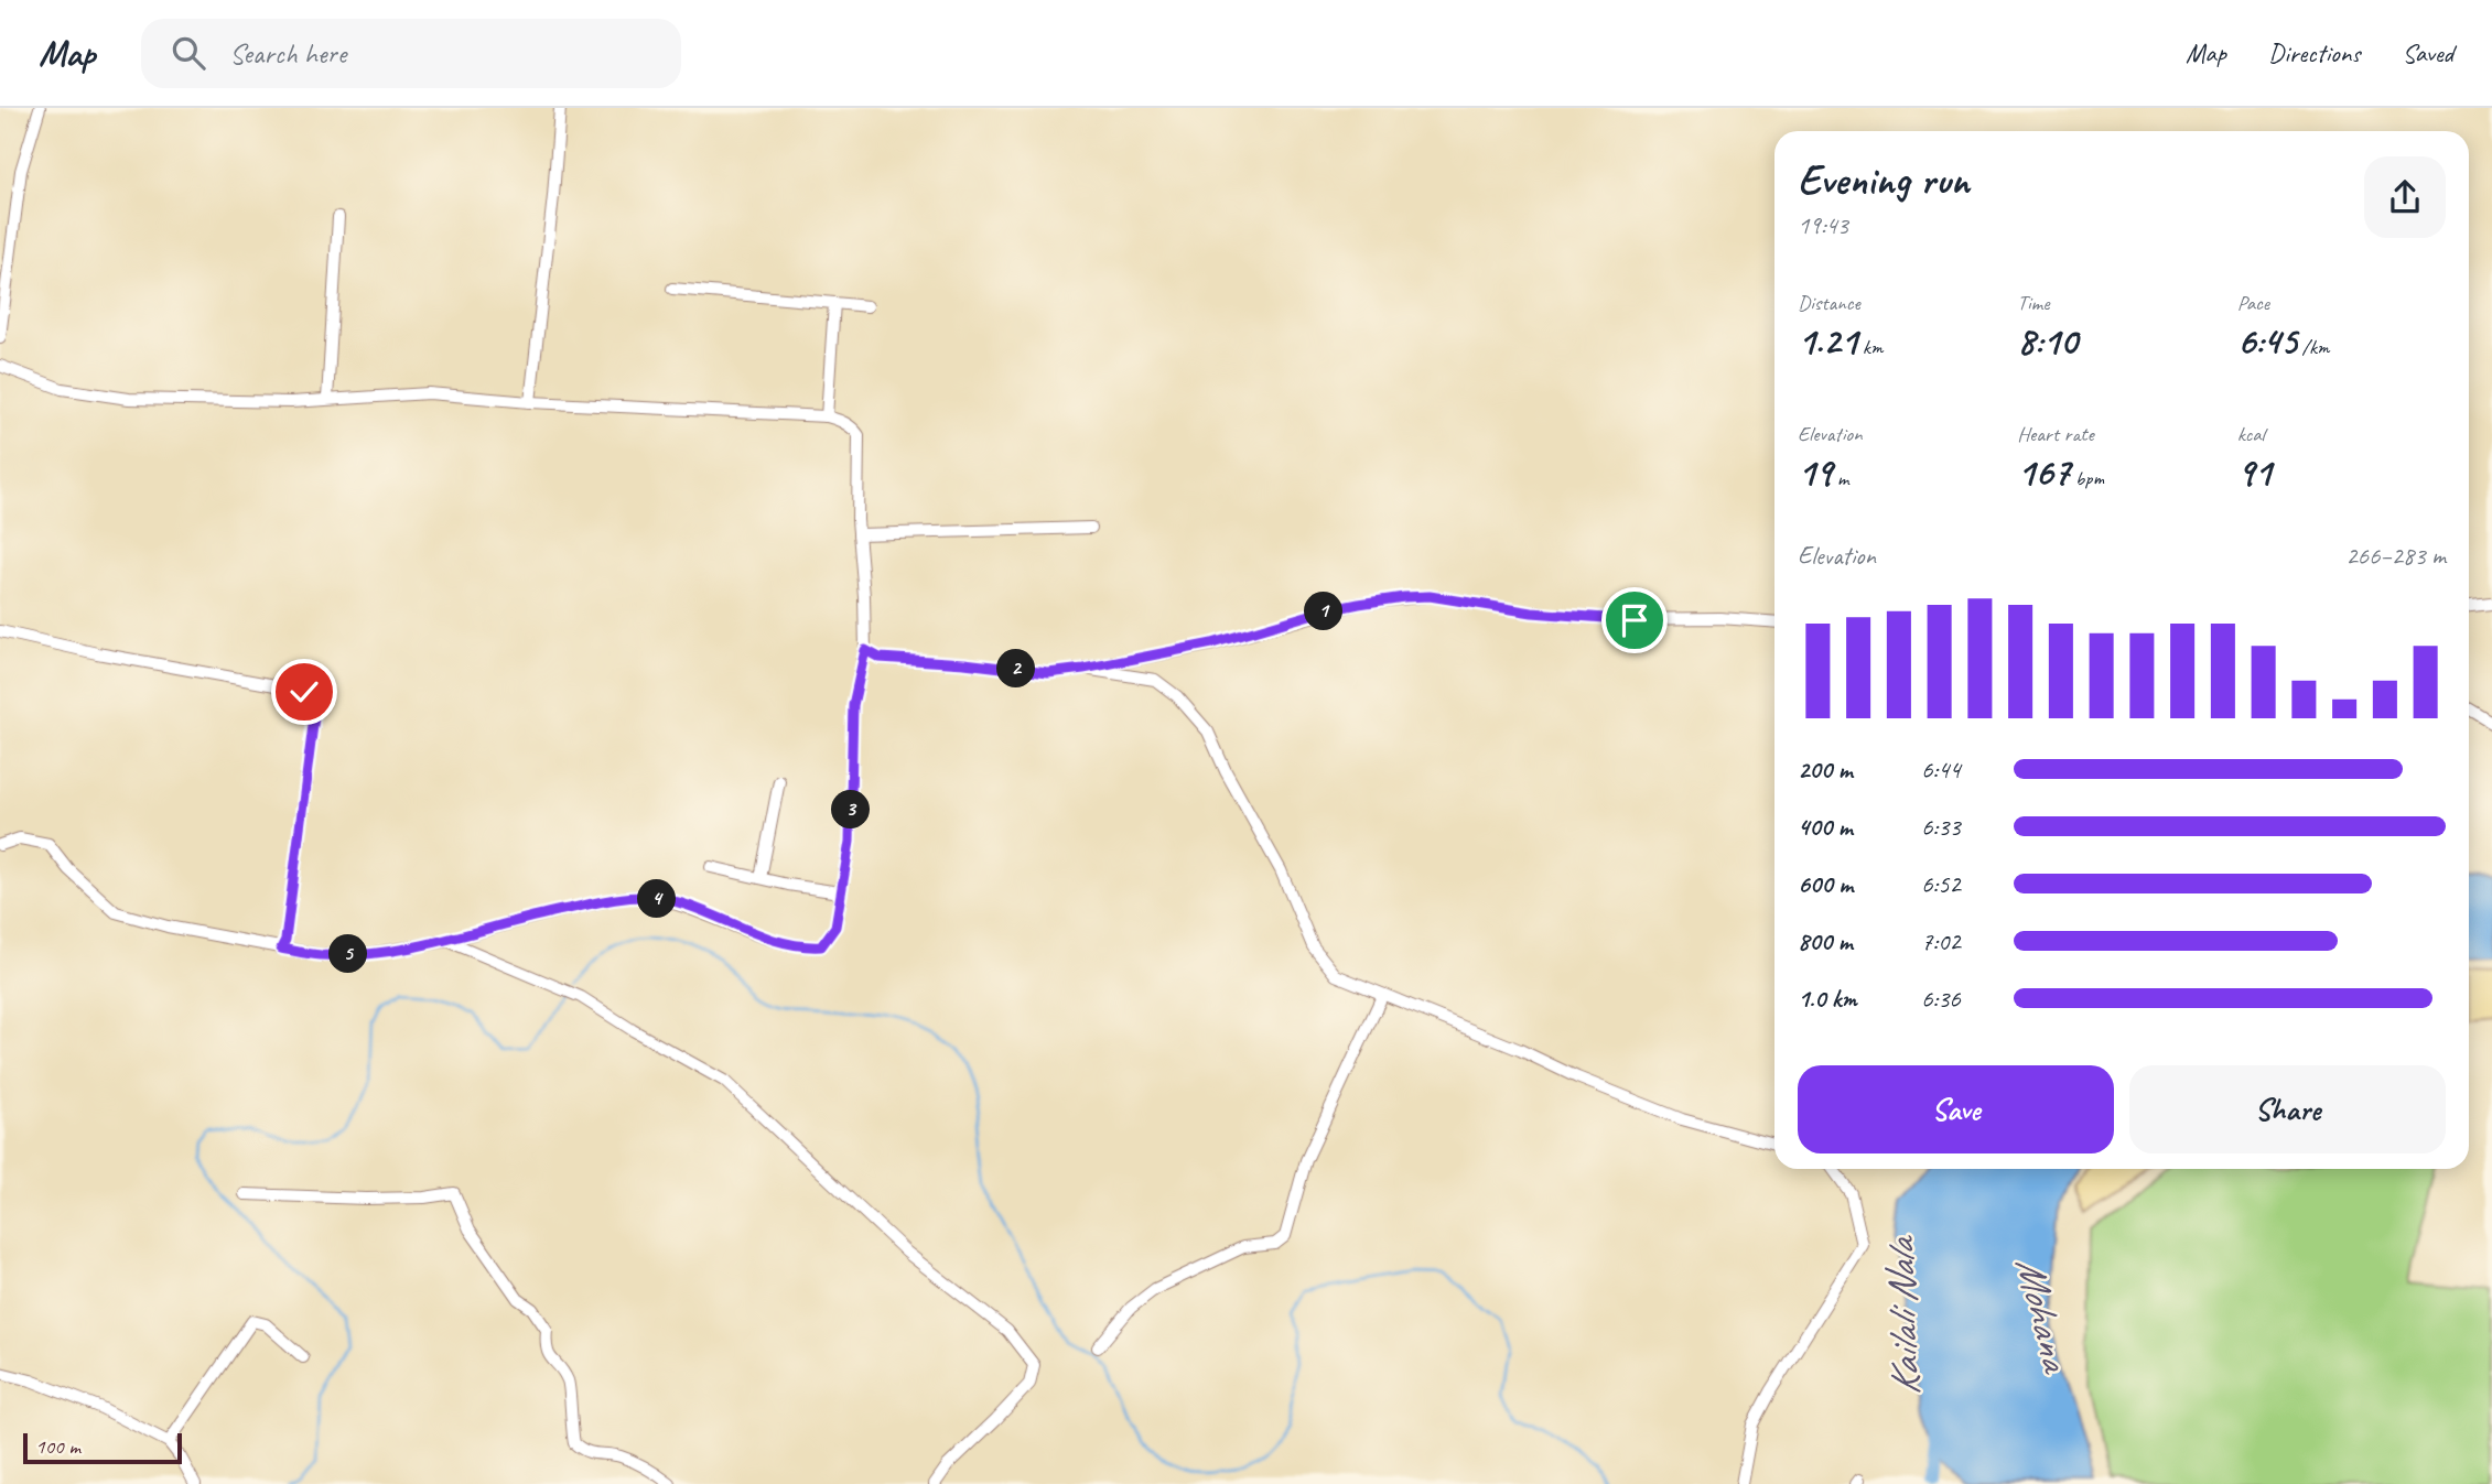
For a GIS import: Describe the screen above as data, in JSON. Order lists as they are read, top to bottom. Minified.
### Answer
{"water":["Mohana","Kailali Nala"],"scale_bar":"100 m","page":{"header":"Map","search":"Search here","nav":["Map","Directions","Saved"],"heading":["Evening run","19:43"],"stats":[["Distance","1.21 km"],["Time","8:10"],["Pace","6:45 /km"],["Elevation","19 m"],["Heart rate","167 bpm"],["kcal","91"]],"chart":["Elevation","266–283 m"],"pins":["1","2","3","4","5"],"list":[{"name":"200 m","note":"6:44"},{"name":"400 m","note":"6:33"},{"name":"600 m","note":"6:52"},{"name":"800 m","note":"7:02"},{"name":"1.0 km","note":"6:36"}],"buttons":["Save","Share"],"scale":"100 m"}}
